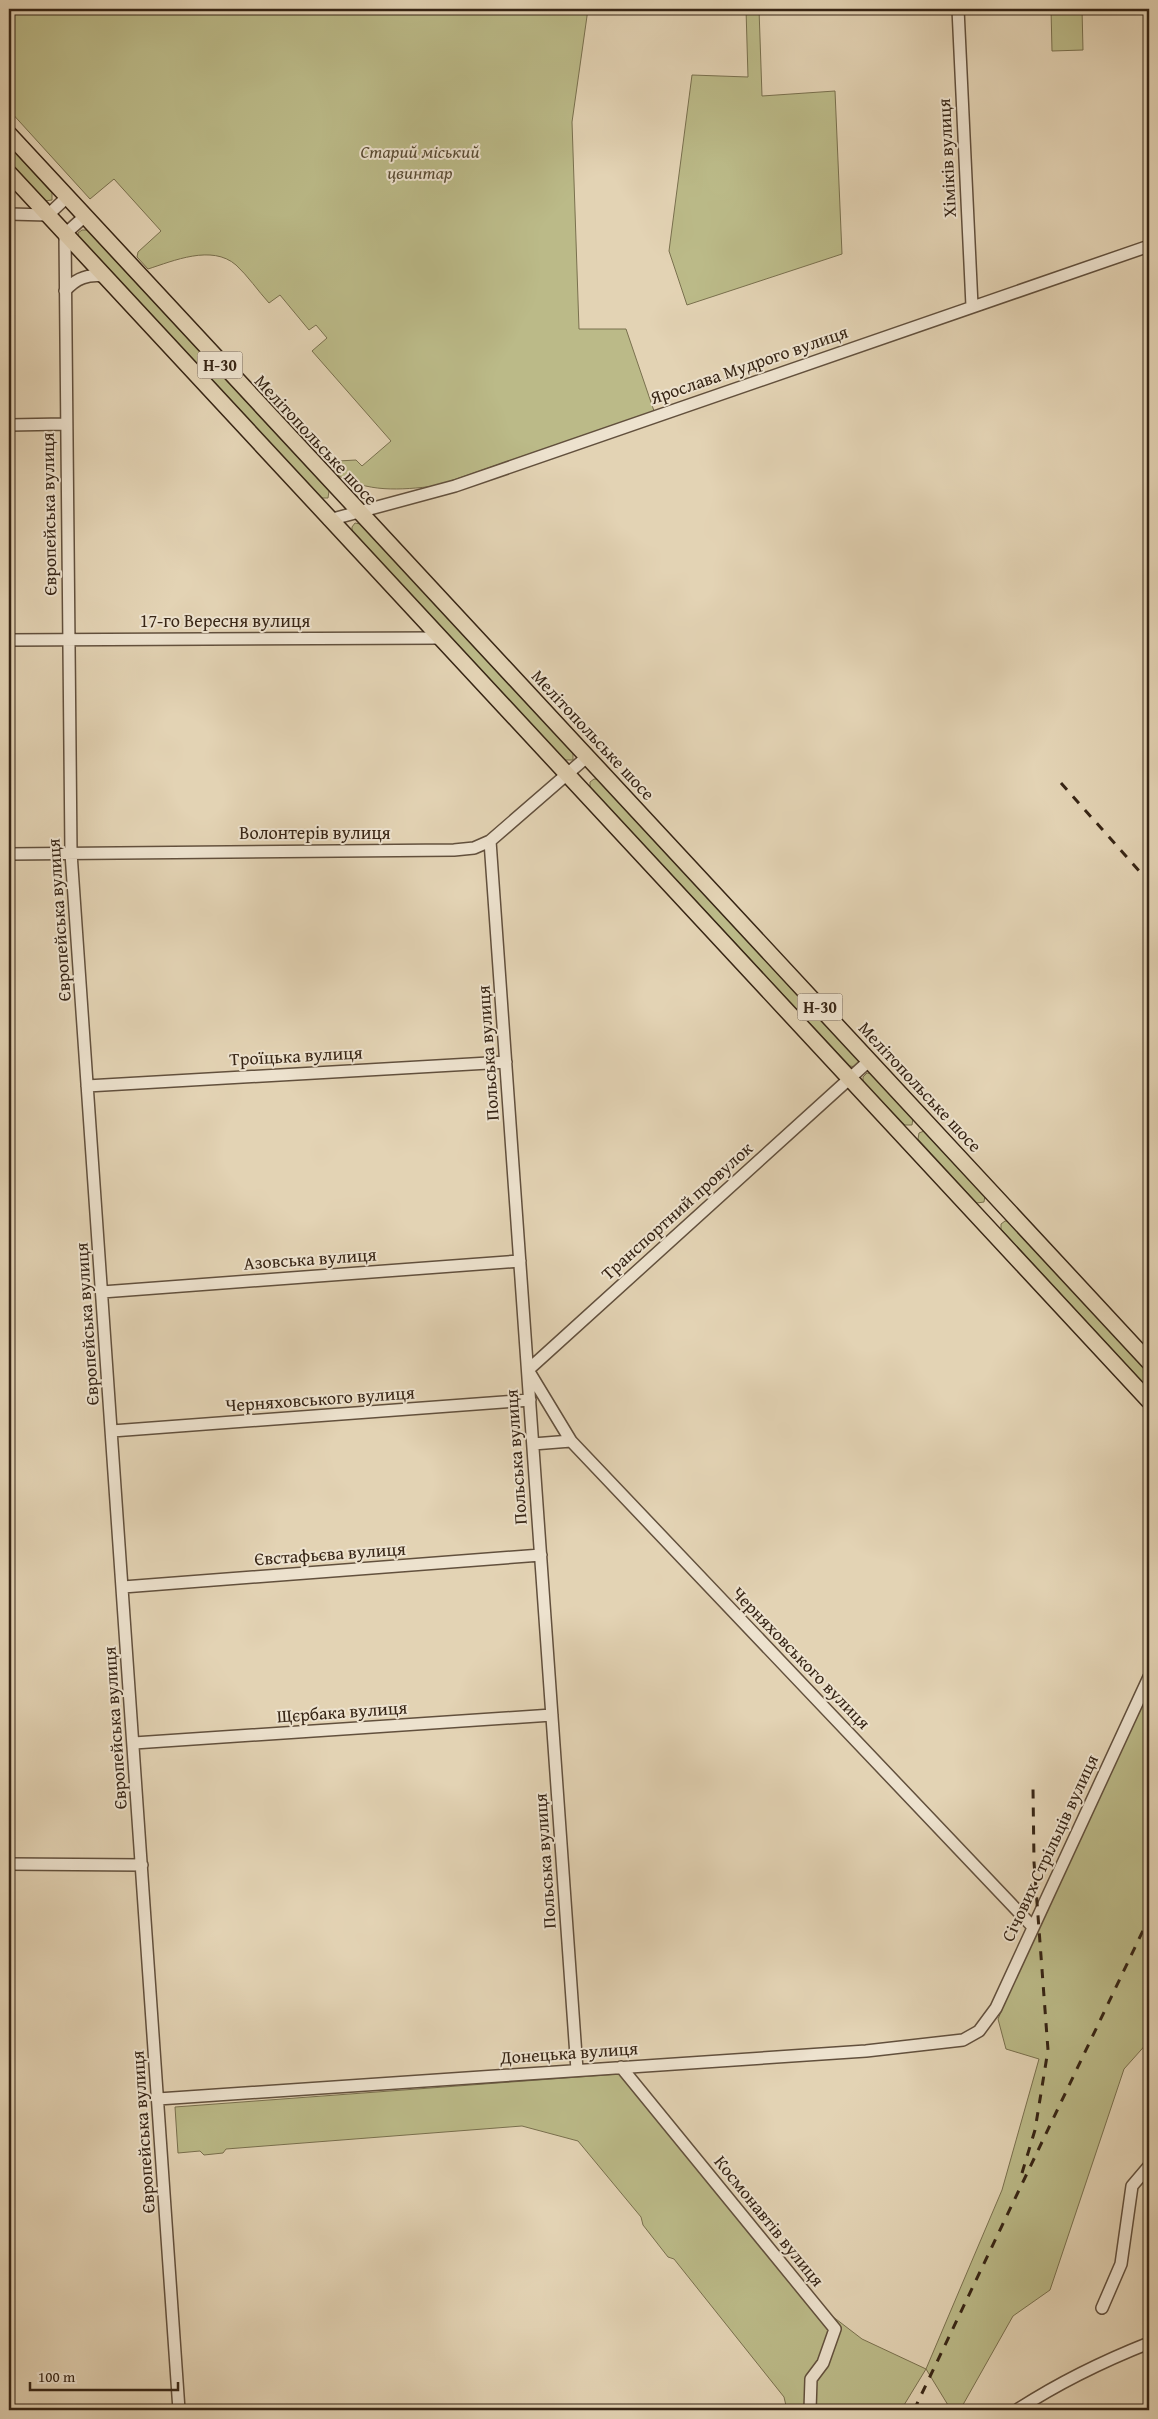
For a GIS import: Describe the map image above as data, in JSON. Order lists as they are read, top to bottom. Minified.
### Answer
{"streets":{"main road":["Н-30","Мелітопольське шосе"],"street":["Хіміків вулиця","Ярослава Мудрого вулиця","Європейська вулиця","17-го Вересня вулиця","Волонтерів вулиця","Польська вулиця","Троїцька вулиця","Транспортний провулок","Азовська вулиця","Черняховського вулиця","Євстафьєва вулиця","Щєрбака вулиця","Січових Стрільців вулиця","Донецька вулиця","Космонавтів вулиця"]},"crossings":[["Хіміків вулиця","Ярослава Мудрого вулиця"],["Н-30","Ярослава Мудрого вулиця"],["Н-30","Європейська вулиця"],["Н-30","17-го Вересня вулиця"],["Н-30","Волонтерів вулиця"],["Н-30","Транспортний провулок"],["Ярослава Мудрого вулиця","Мелітопольське шосе"],["Мелітопольське шосе","Волонтерів вулиця"],["Мелітопольське шосе","Транспортний провулок"],["Європейська вулиця","17-го Вересня вулиця"],["Європейська вулиця","Волонтерів вулиця"],["Європейська вулиця","Троїцька вулиця"],["Європейська вулиця","Азовська вулиця"],["Європейська вулиця","Черняховського вулиця"],["Європейська вулиця","Євстафьєва вулиця"],["Європейська вулиця","Щєрбака вулиця"],["Європейська вулиця","Донецька вулиця"],["Волонтерів вулиця","Польська вулиця"],["Польська вулиця","Троїцька вулиця"],["Польська вулиця","Транспортний провулок"],["Польська вулиця","Азовська вулиця"],["Польська вулиця","Черняховського вулиця"],["Польська вулиця","Євстафьєва вулиця"],["Польська вулиця","Щєрбака вулиця"],["Польська вулиця","Донецька вулиця"],["Транспортний провулок","Черняховського вулиця"],["Черняховського вулиця","Січових Стрільців вулиця"],["Січових Стрільців вулиця","Донецька вулиця"],["Донецька вулиця","Космонавтів вулиця"]],"parks":["Старий міський цвинтар"],"scale_bar":"100 m"}
